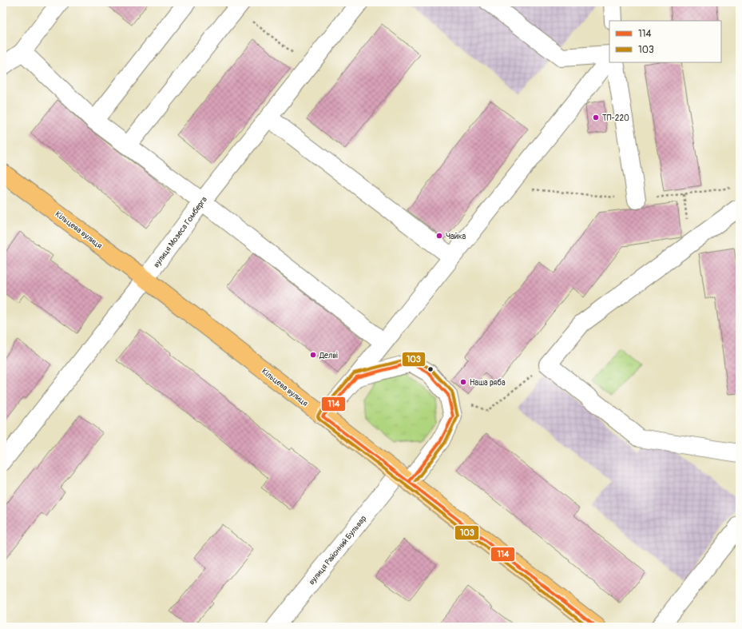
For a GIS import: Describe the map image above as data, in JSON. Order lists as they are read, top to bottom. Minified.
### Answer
{"streets":{"main road":["Кільцева вулиця"],"street":["вулиця Мозеса Гомберга","вулиця Районний Бульвар"]},"crossings":[["Кільцева вулиця","вулиця Мозеса Гомберга"],["Кільцева вулиця","вулиця Районний Бульвар"]],"places":["ТП-220","Чайка","Делві","Наша ряба"],"lines":["transit line 103","transit line 114"],"legend":["114","103"]}
